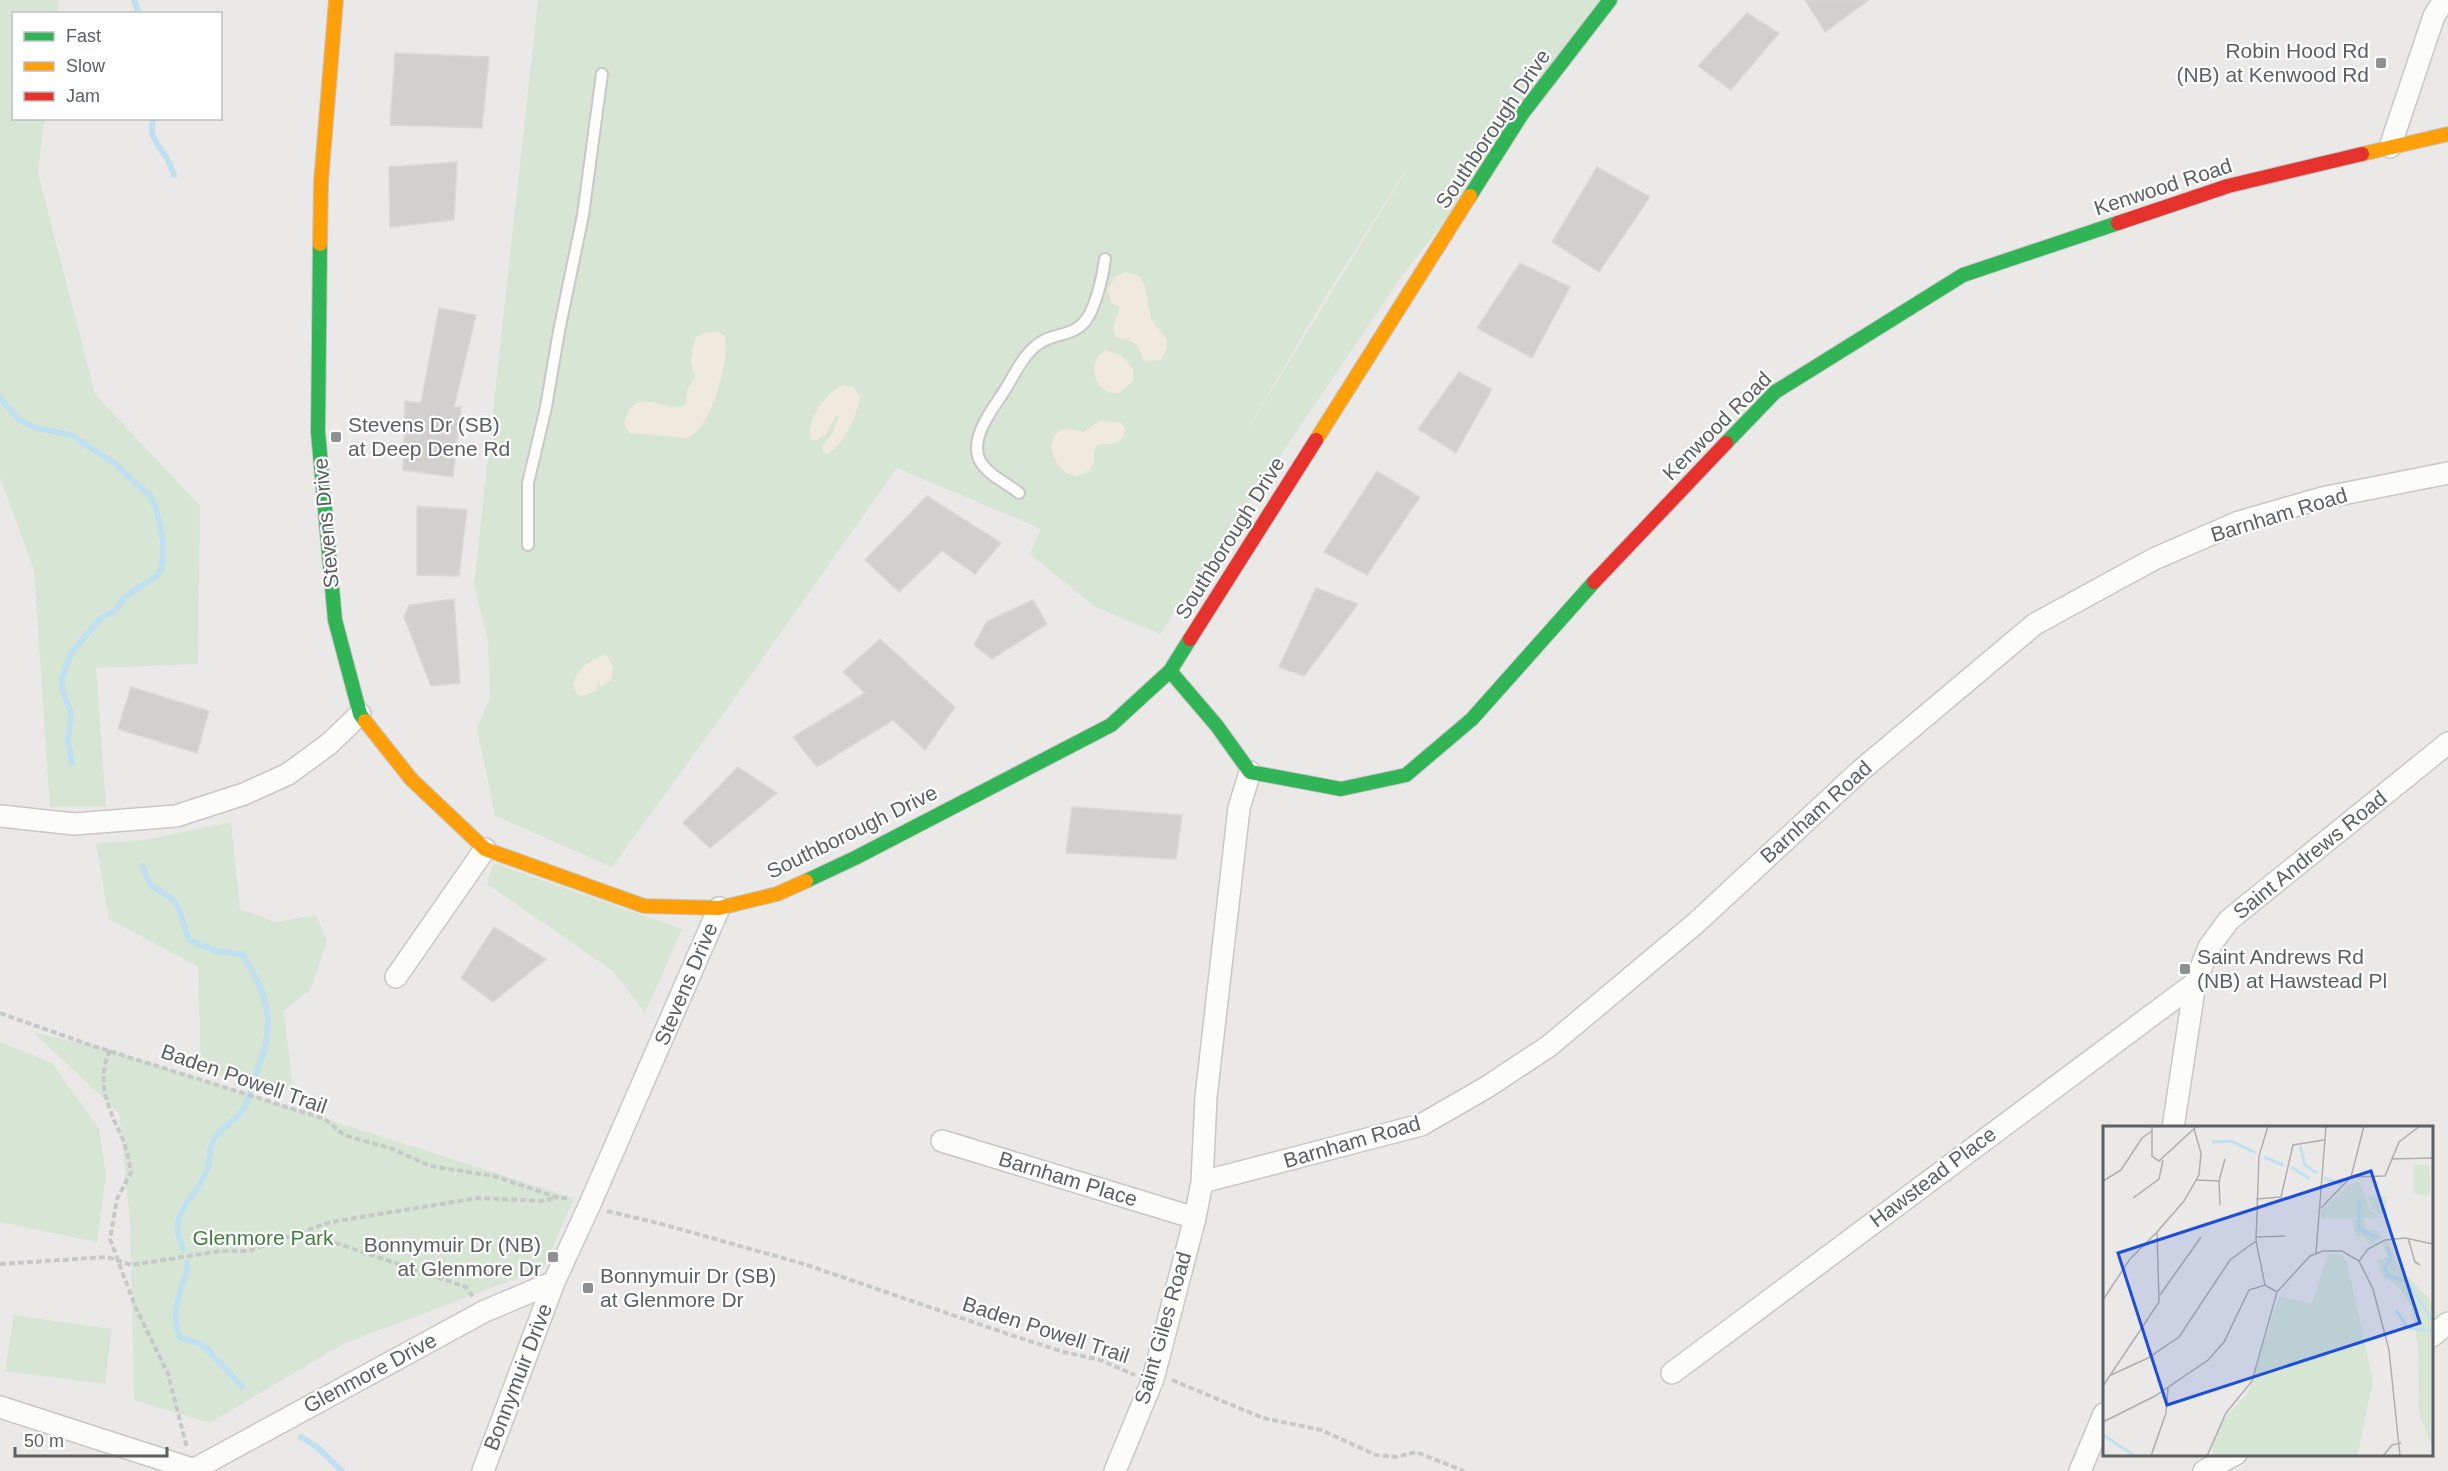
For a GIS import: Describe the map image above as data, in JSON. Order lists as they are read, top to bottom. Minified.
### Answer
{"streets":{"street":["Southborough Drive","Kenwood Road","Barnham Road","Stevens Drive","Saint Andrews Road","Hawstead Place","Barnham Place","Saint Giles Road","Glenmore Drive","Bonnymuir Drive"],"path":["Baden Powell Trail"]},"crossings":[["Southborough Drive","Stevens Drive"],["Stevens Drive","Glenmore Drive"],["Stevens Drive","Bonnymuir Drive"],["Saint Andrews Road","Hawstead Place"],["Baden Powell Trail","Saint Giles Road"],["Barnham Place","Saint Giles Road"],["Glenmore Drive","Bonnymuir Drive"]],"parks":["Glenmore Park"],"places":{"transit":["Robin Hood Rd (NB) at Kenwood Rd","Stevens Dr (SB) at Deep Dene Rd","Saint Andrews Rd (NB) at Hawstead Pl","Bonnymuir Dr (NB) at Glenmore Dr","Bonnymuir Dr (SB) at Glenmore Dr"]},"legend":["Fast","Slow","Jam"],"scale_bar":"50 m"}
